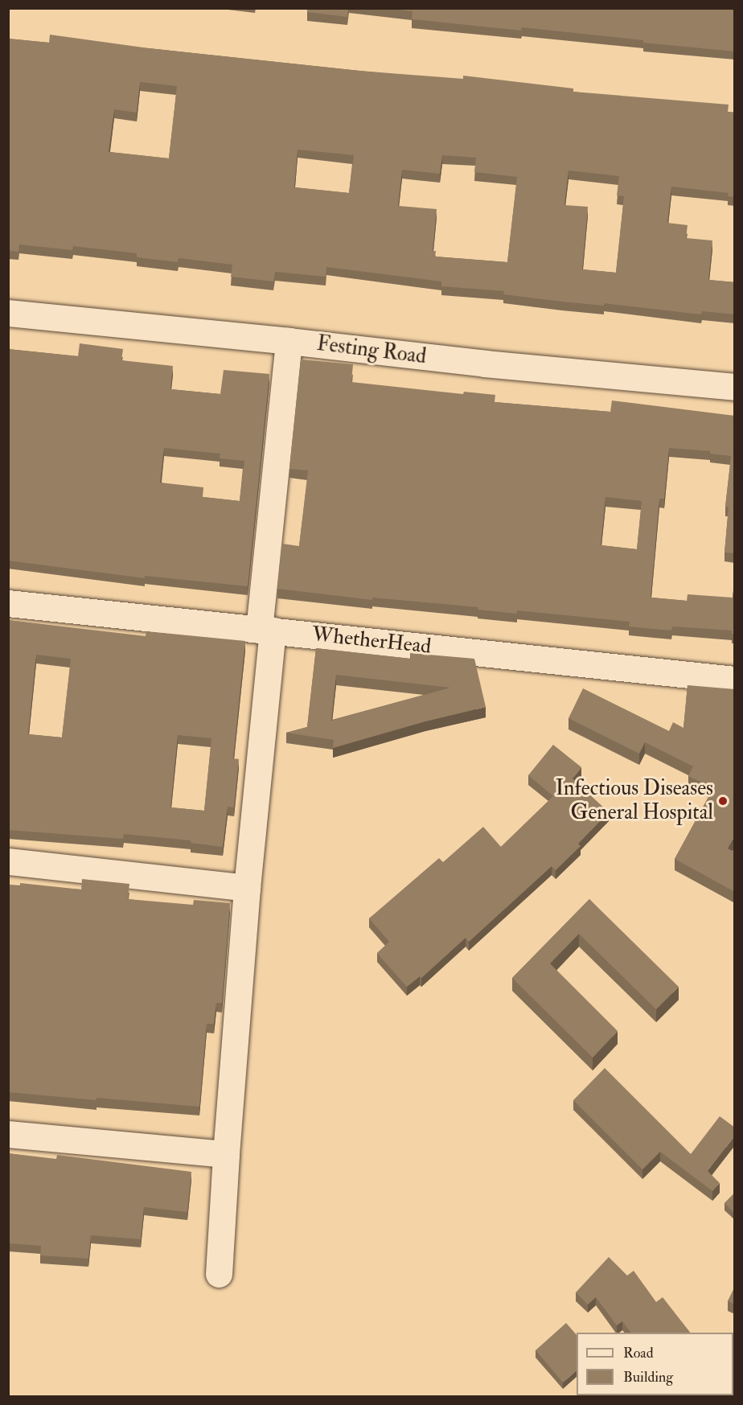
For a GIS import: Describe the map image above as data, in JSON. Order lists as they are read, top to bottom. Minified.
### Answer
{"streets":{"street":["Festing Road","WhetherHead"]},"places":["Infectious Diseases General Hospital"],"legend":["Road","Building"]}
